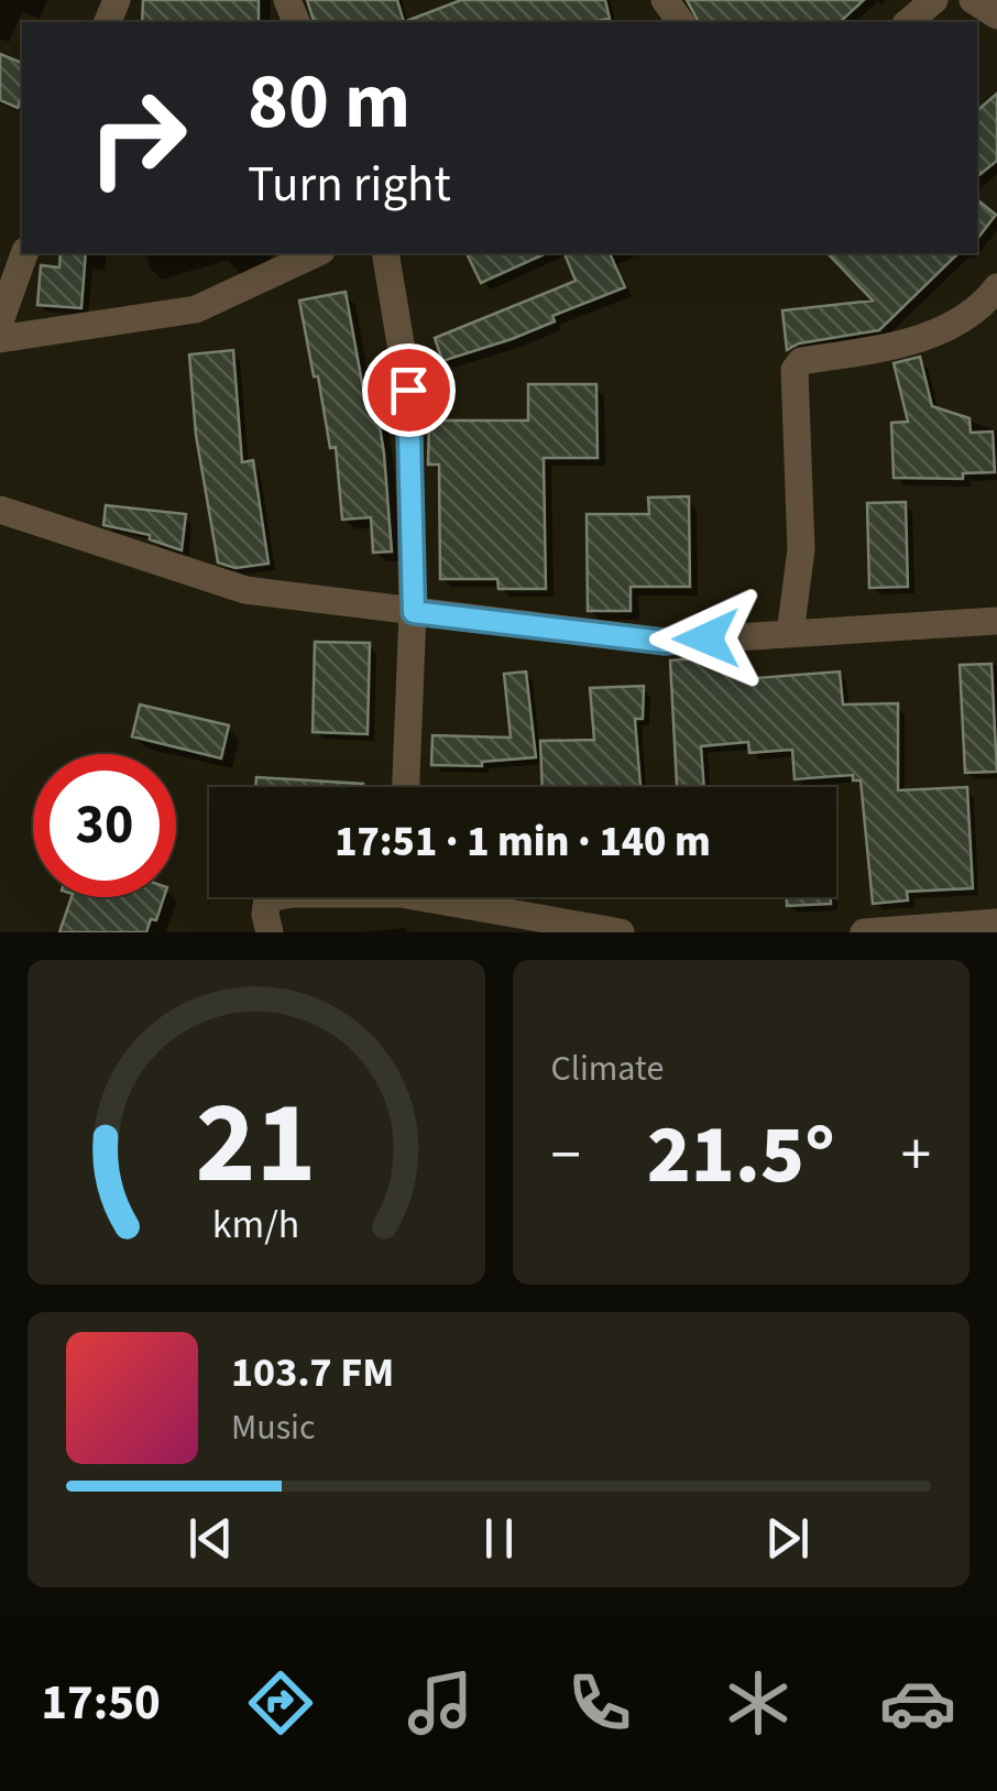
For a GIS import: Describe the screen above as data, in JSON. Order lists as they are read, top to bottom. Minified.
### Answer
{"page":{"turn":["80 m","Turn right"],"limit":"30","trip":"17:51 · 1 min · 140 m","tile":"Climate","heat":["−","21.5°","+"],"song":["103.7 FM","Music"],"tabs":"17:50","gauge":["21","km/h"]}}
